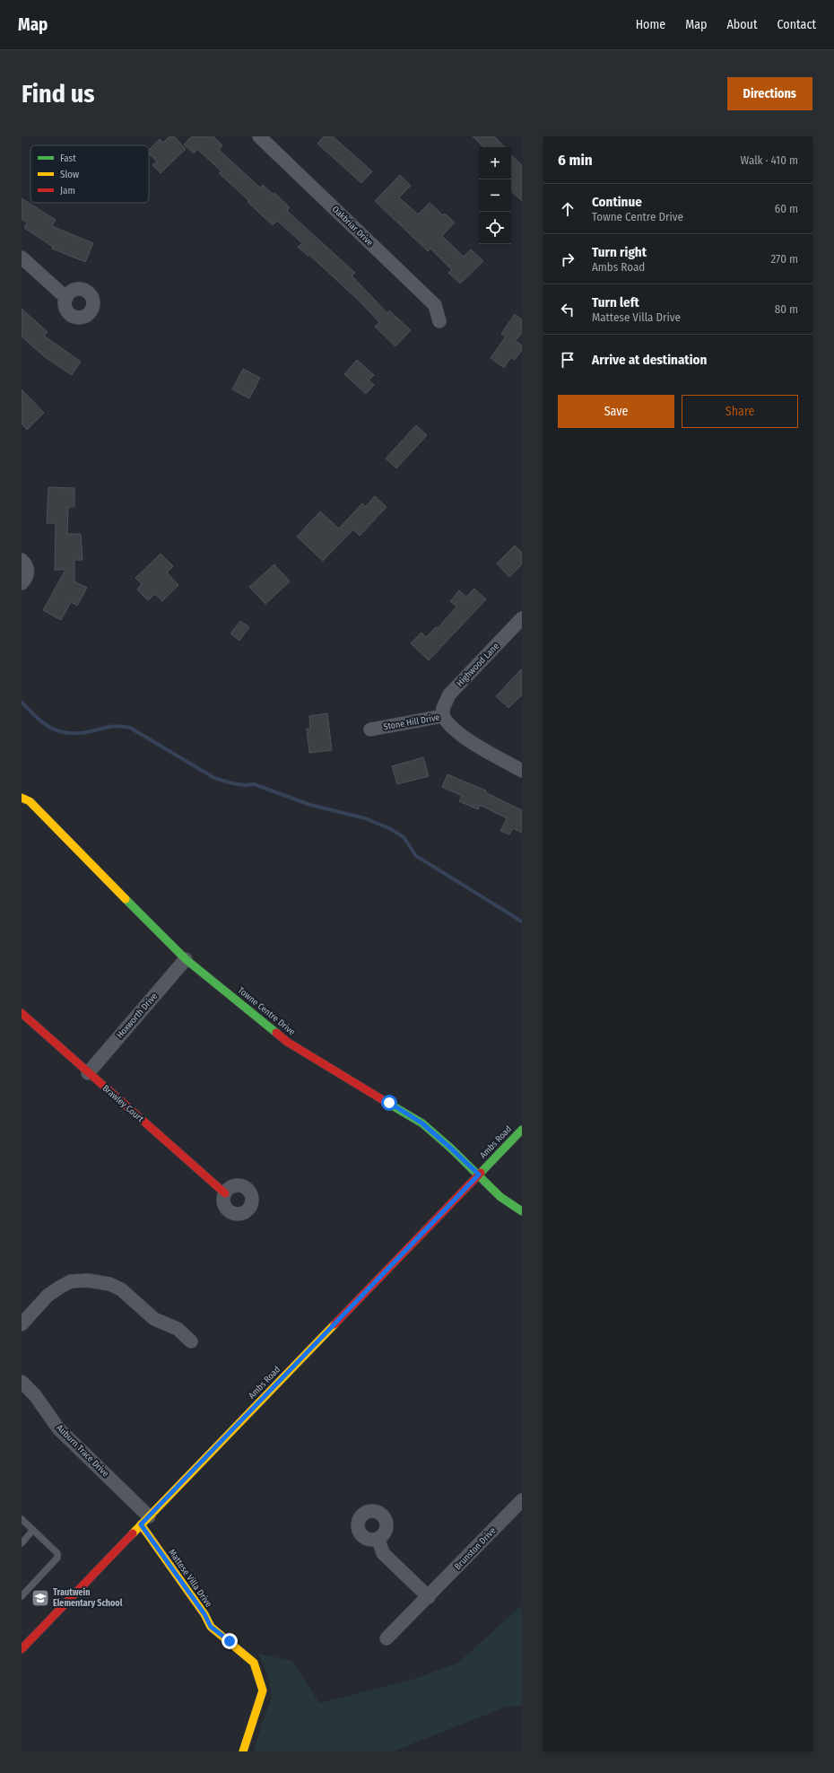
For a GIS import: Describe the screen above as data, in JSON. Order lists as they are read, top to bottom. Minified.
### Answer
{"streets":{"street":["Oakbriar Drive","Highwood Lane","Stone Hill Drive","Towne Centre Drive","Hoxworth Drive","Brawley Court","Ambs Road","Auburn Trace Drive","Brunston Drive","Mattese Villa Drive"]},"crossings":[["Highwood Lane","Stone Hill Drive"],["Towne Centre Drive","Hoxworth Drive"],["Towne Centre Drive","Ambs Road"],["Hoxworth Drive","Brawley Court"],["Ambs Road","Auburn Trace Drive"],["Ambs Road","Mattese Villa Drive"],["Auburn Trace Drive","Mattese Villa Drive"]],"places":{"school or university":["Trautwein Elementary School"]},"legend":["Fast","Slow","Jam"],"page":{"header":"Map","nav":["Home","Map","About","Contact"],"buttons":["Directions",["Save","Share"]],"title":"Find us","heading":["6 min","Walk · 410 m"],"map_buttons":["+","−"],"list":[["Continue","Towne Centre Drive","60 m"],["Turn right","Ambs Road","270 m"],["Turn left","Mattese Villa Drive","80 m"],"Arrive at destination"]}}
